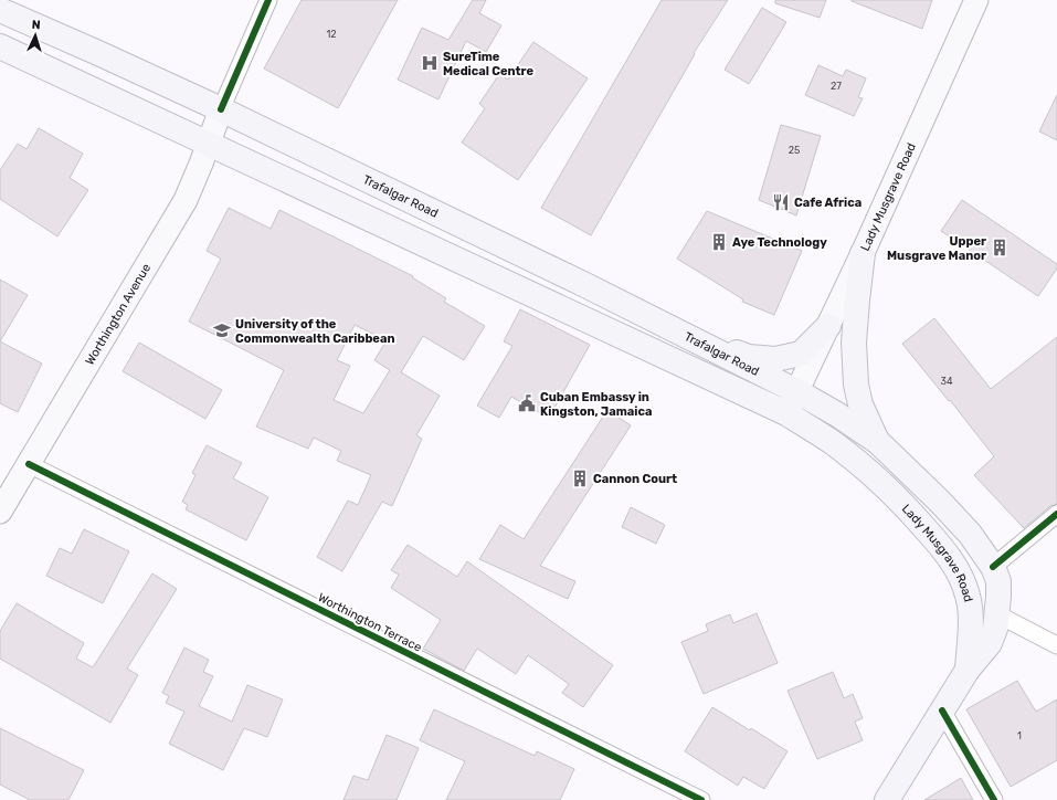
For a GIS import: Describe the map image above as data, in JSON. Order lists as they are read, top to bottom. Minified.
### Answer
{"streets":{"main road":["Trafalgar Road","Lady Musgrave Road","Worthington Avenue"],"street":["Worthington Terrace"]},"crossings":[["Trafalgar Road","Lady Musgrave Road"],["Trafalgar Road","Worthington Avenue"],["Worthington Avenue","Worthington Terrace"]],"places":{"hospital":["SureTime Medical Centre"],"restaurant":["Cafe Africa"],"building":["Aye Technology","Upper Musgrave Manor","Cannon Court"],"school or university":["University of the Commonwealth Caribbean"],"public building":["Cuban Embassy in Kingston, Jamaica"]},"house_numbers":["12","27","25","34","1"],"north":"top"}
